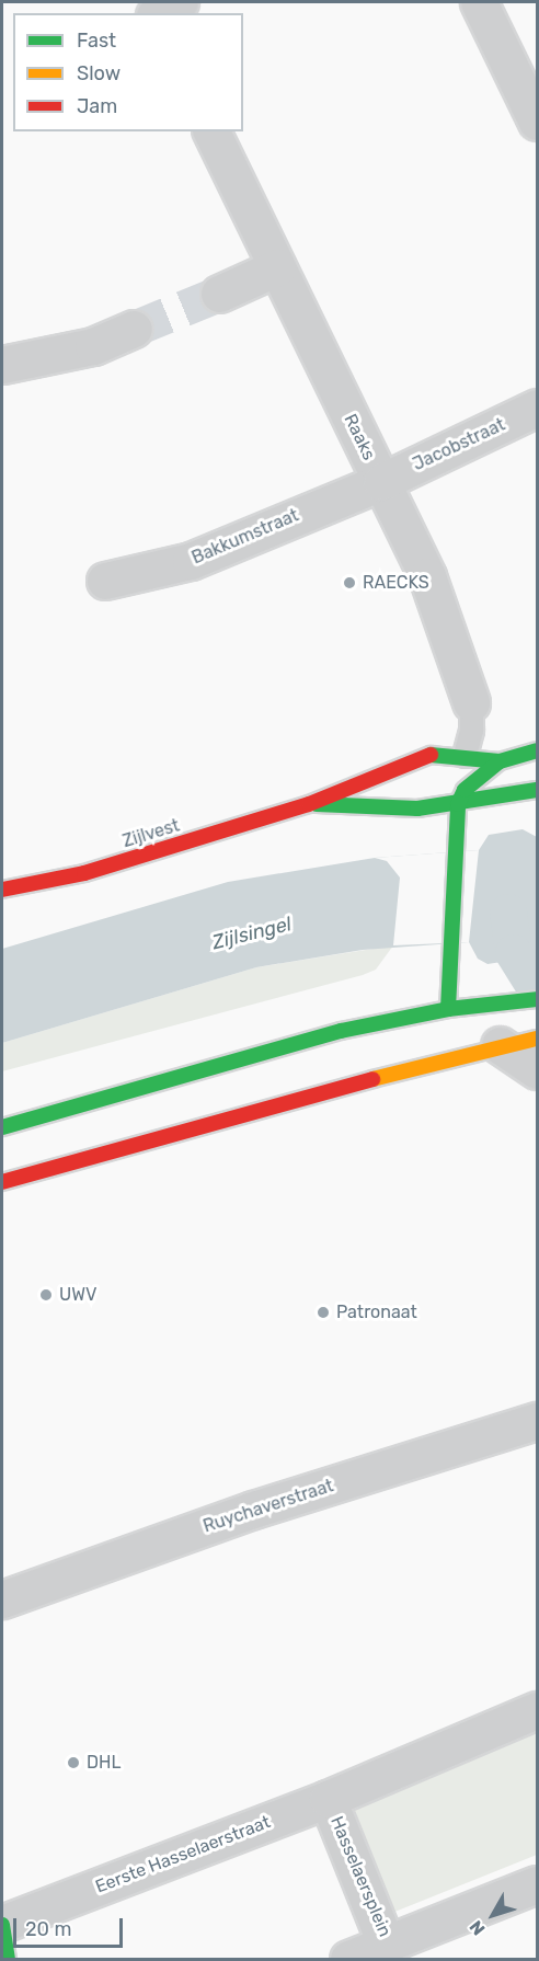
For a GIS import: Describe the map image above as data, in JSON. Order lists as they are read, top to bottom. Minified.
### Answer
{"streets":{"main road":["Zijlvest"],"street":["Raaks","Jacobstraat","Bakkumstraat","Ruychaverstraat","Eerste Hasselaerstraat","Hasselaersplein"]},"crossings":[["Raaks","Jacobstraat"],["Raaks","Bakkumstraat"],["Raaks","Zijlvest"],["Jacobstraat","Bakkumstraat"],["Eerste Hasselaerstraat","Hasselaersplein"]],"water":["Zijlsingel"],"places":["RAECKS","UWV","Patronaat","DHL"],"legend":["Fast","Slow","Jam"],"scale_bar":"20 m","north":"bottom left"}
